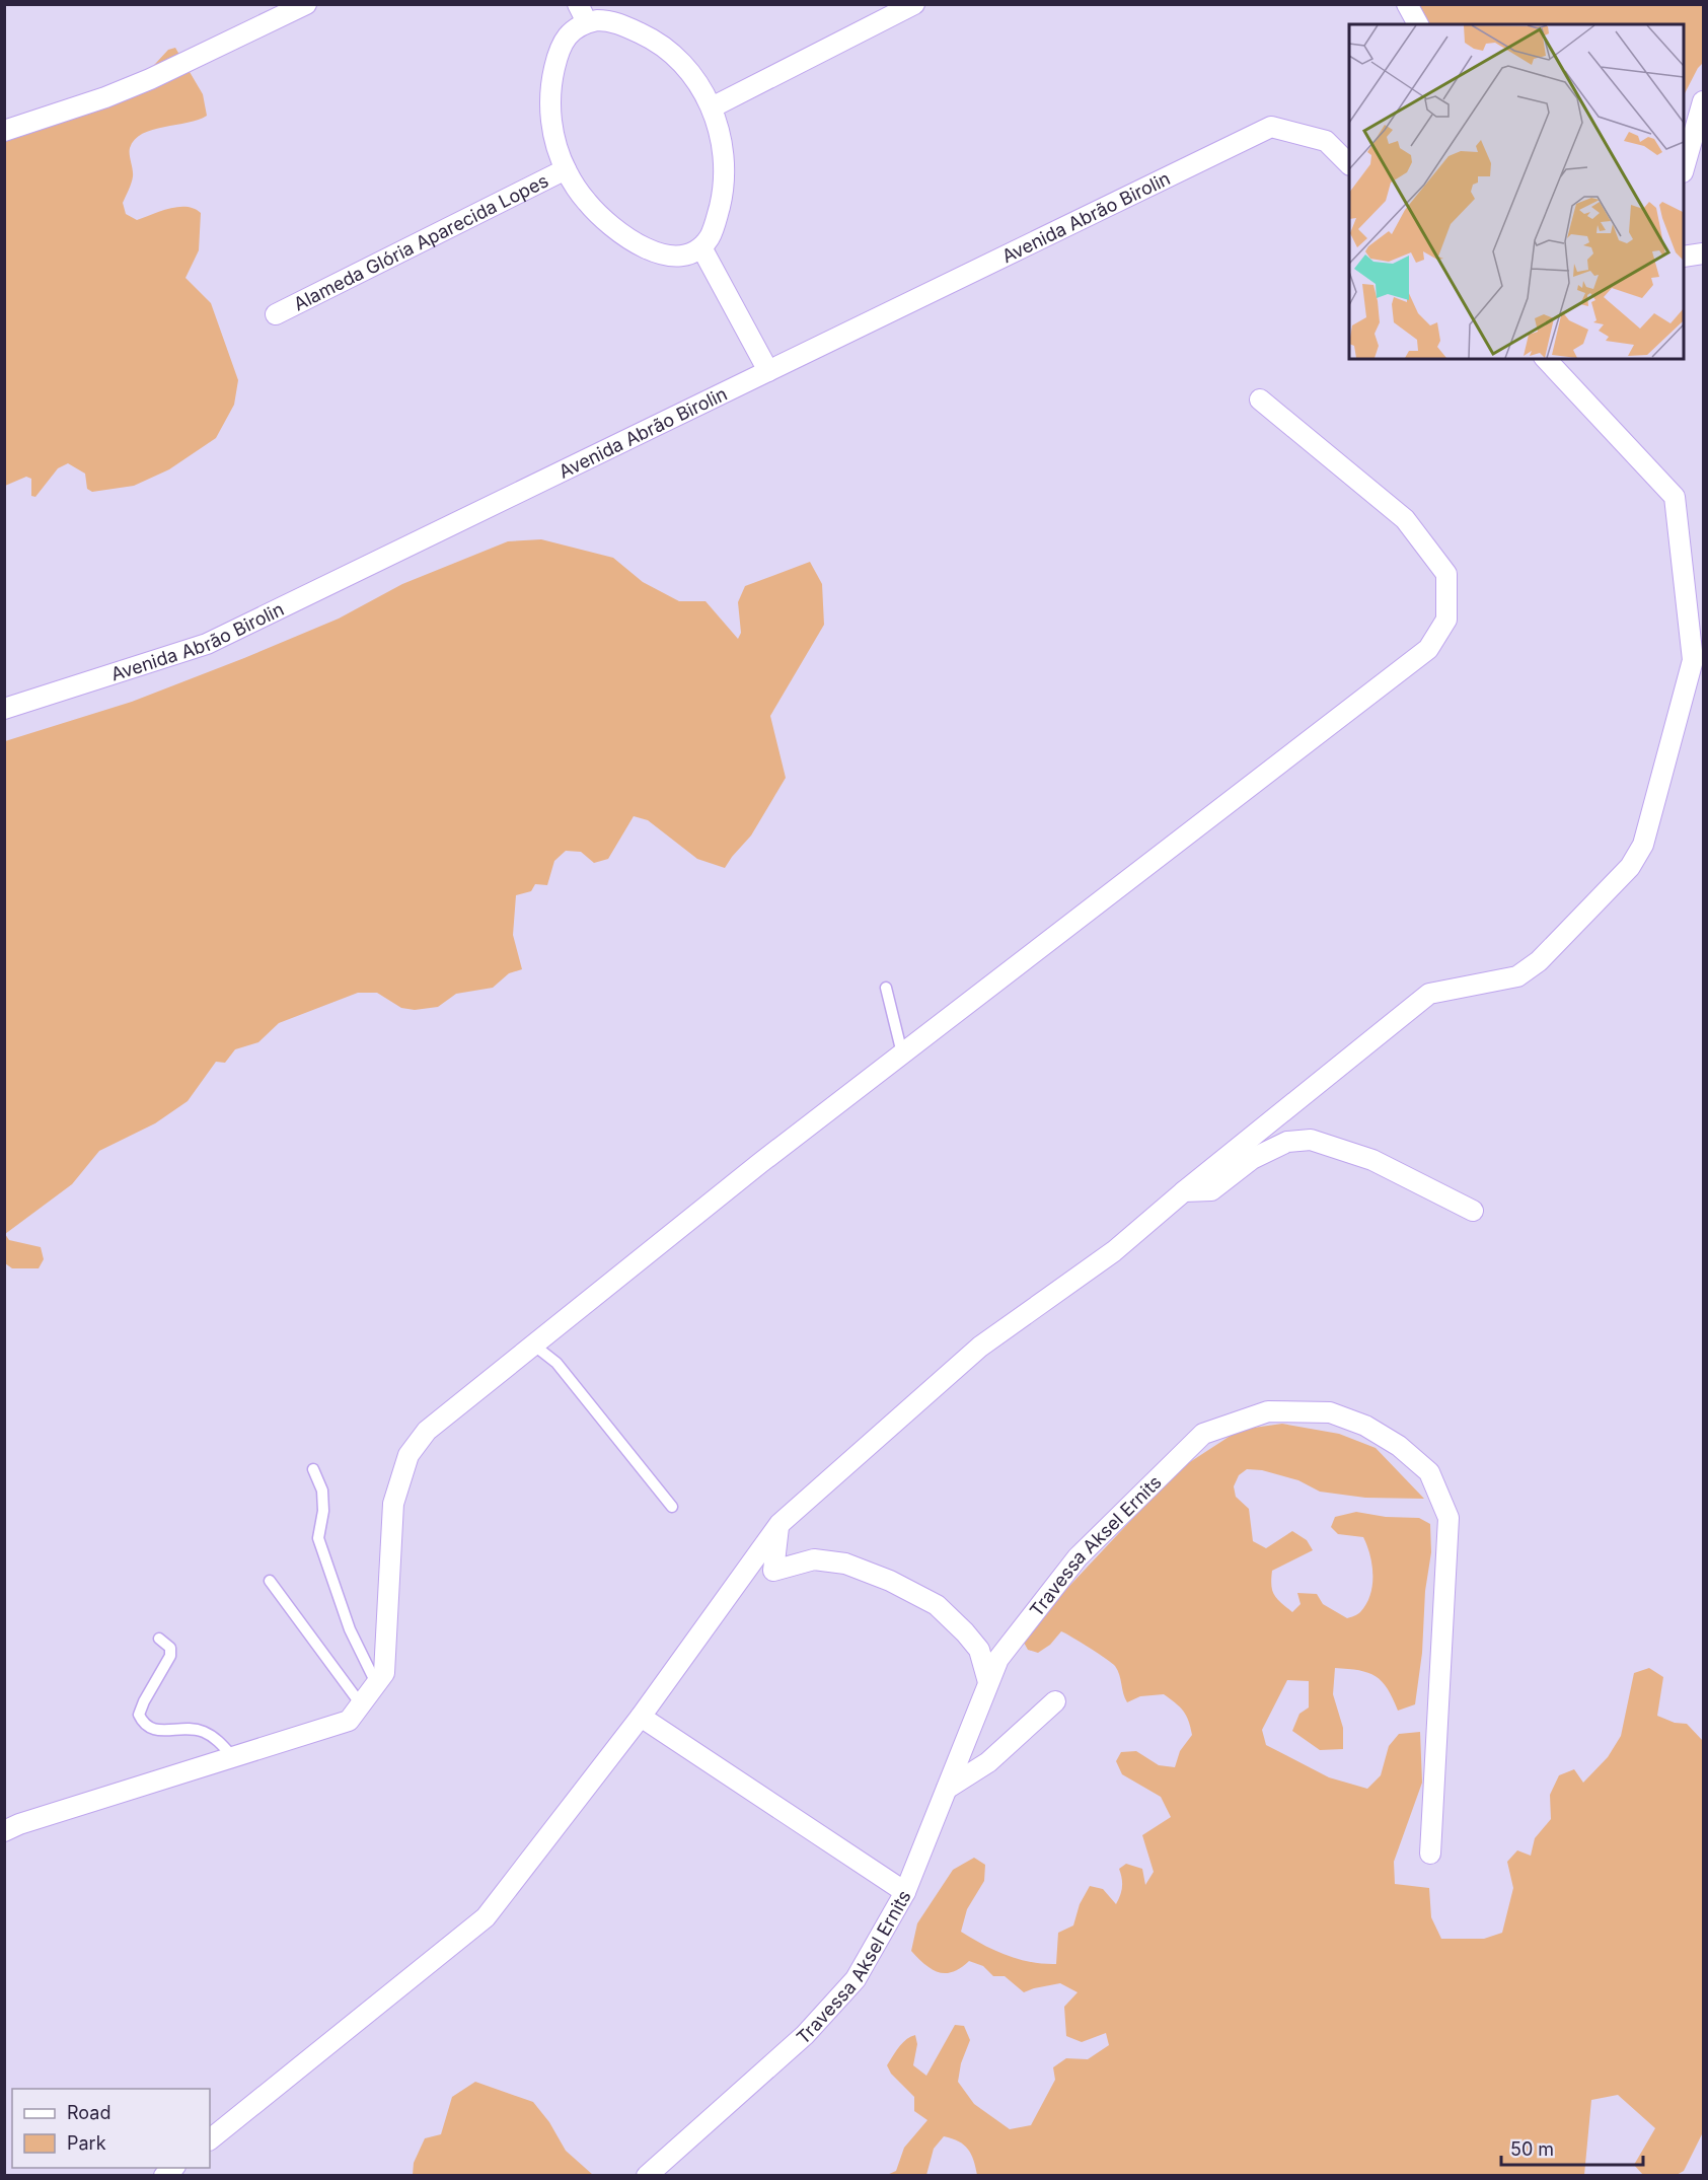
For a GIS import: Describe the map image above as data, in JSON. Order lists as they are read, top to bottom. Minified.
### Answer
{"streets":{"street":["Avenida Abrão Birolin","Alameda Glória Aparecida Lopes","Travessa Aksel Ernits"]},"legend":["Road","Park"],"scale_bar":"50 m"}
